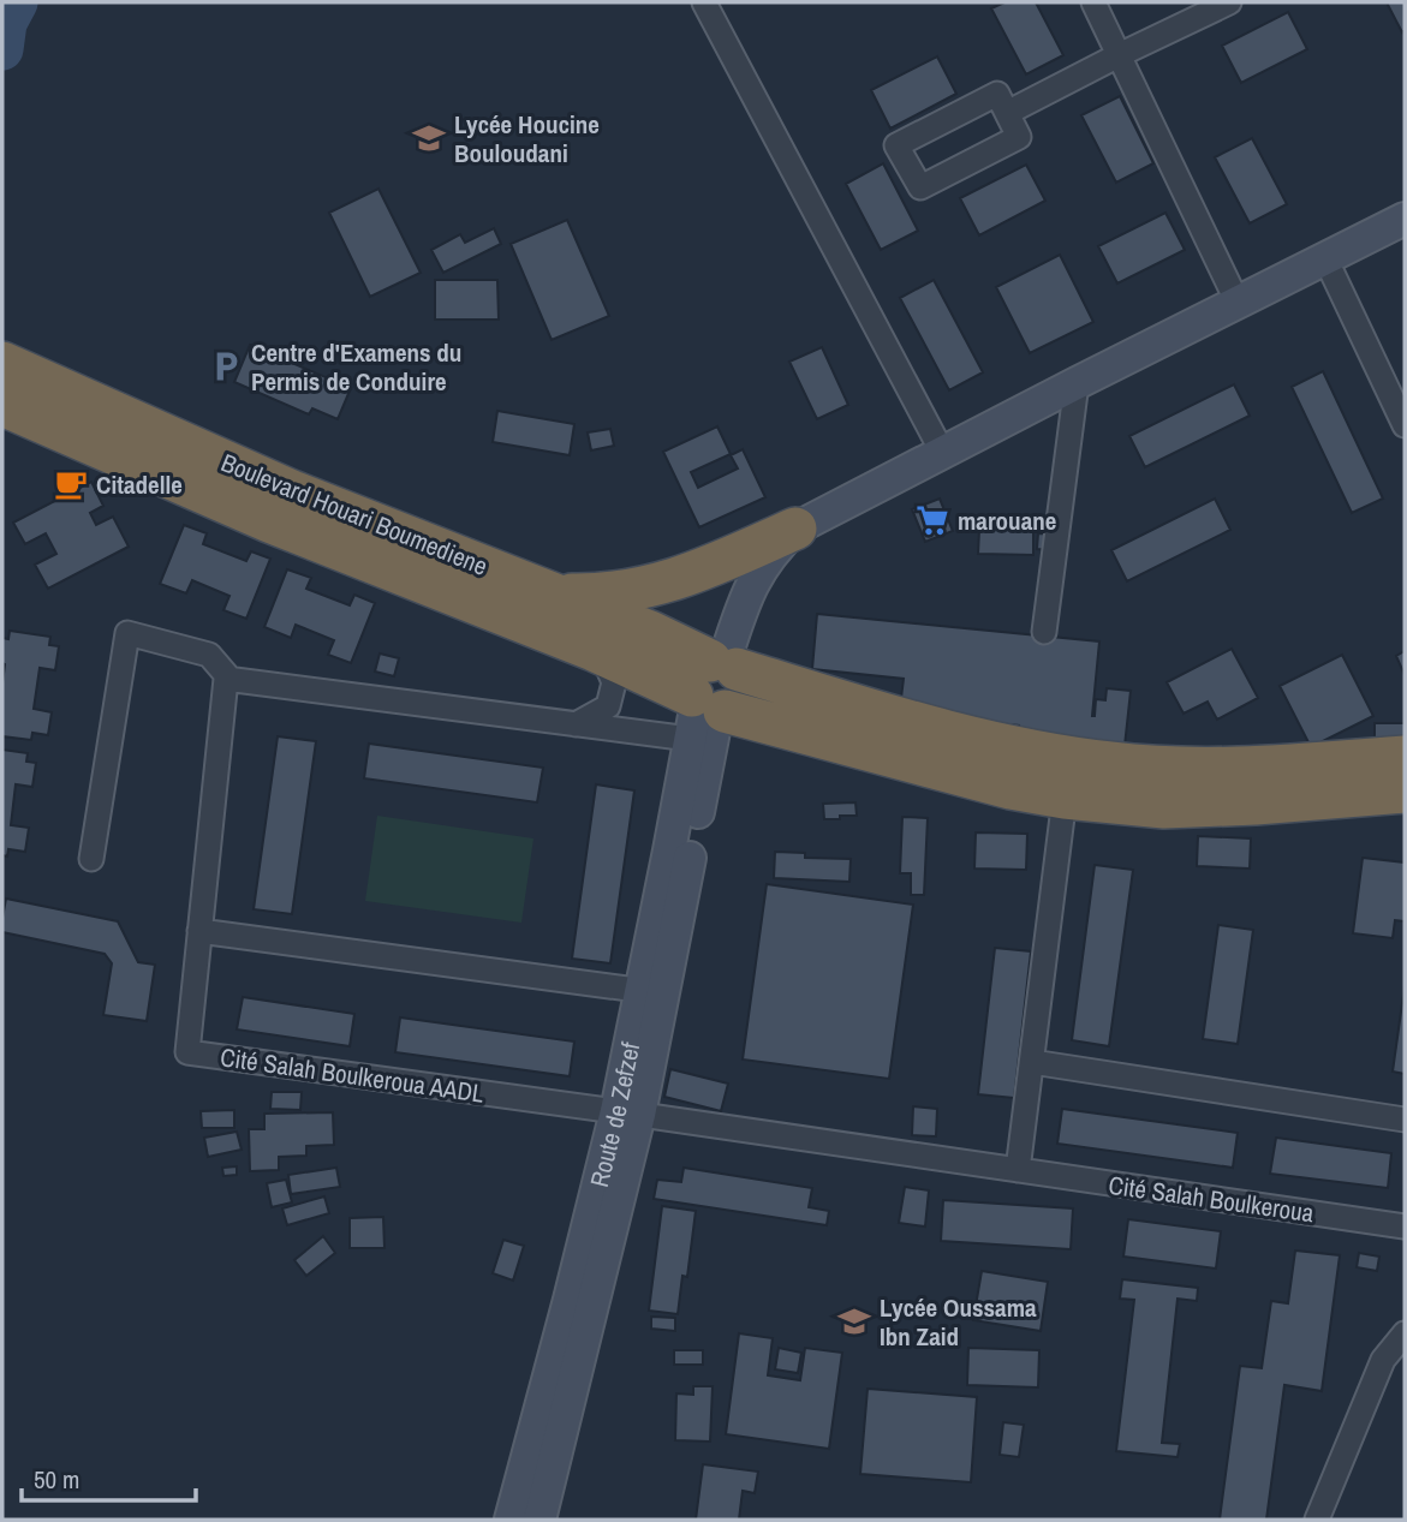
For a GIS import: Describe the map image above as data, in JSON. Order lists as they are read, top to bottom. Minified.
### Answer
{"streets":{"highway":["Boulevard Houari Boumediene"],"main road":["Route de Zefzef"],"street":["Cité Salah Boulkeroua AADL","Cité Salah Boulkeroua"]},"crossings":[["Boulevard Houari Boumediene","Route de Zefzef"],["Cité Salah Boulkeroua AADL","Route de Zefzef"],["Cité Salah Boulkeroua AADL","Cité Salah Boulkeroua"],["Route de Zefzef","Cité Salah Boulkeroua"]],"places":{"school or university":["Lycée Houcine Bouloudani","Lycée Oussama Ibn Zaid"],"parking":["Centre d'Examens du Permis de Conduire"],"cafe":["Citadelle"],"supermarket":["marouane"]},"scale_bar":"50 m"}
